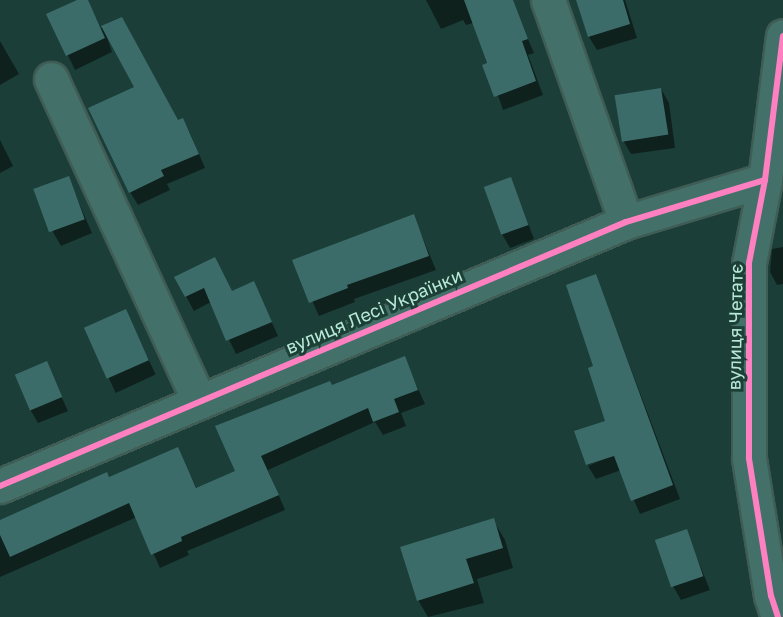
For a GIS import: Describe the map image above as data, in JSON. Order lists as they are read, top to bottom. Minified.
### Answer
{"streets":{"street":["вулиця Лесі Українки","вулиця Четатє"]},"crossings":[["вулиця Лесі Українки","вулиця Четатє"]]}
